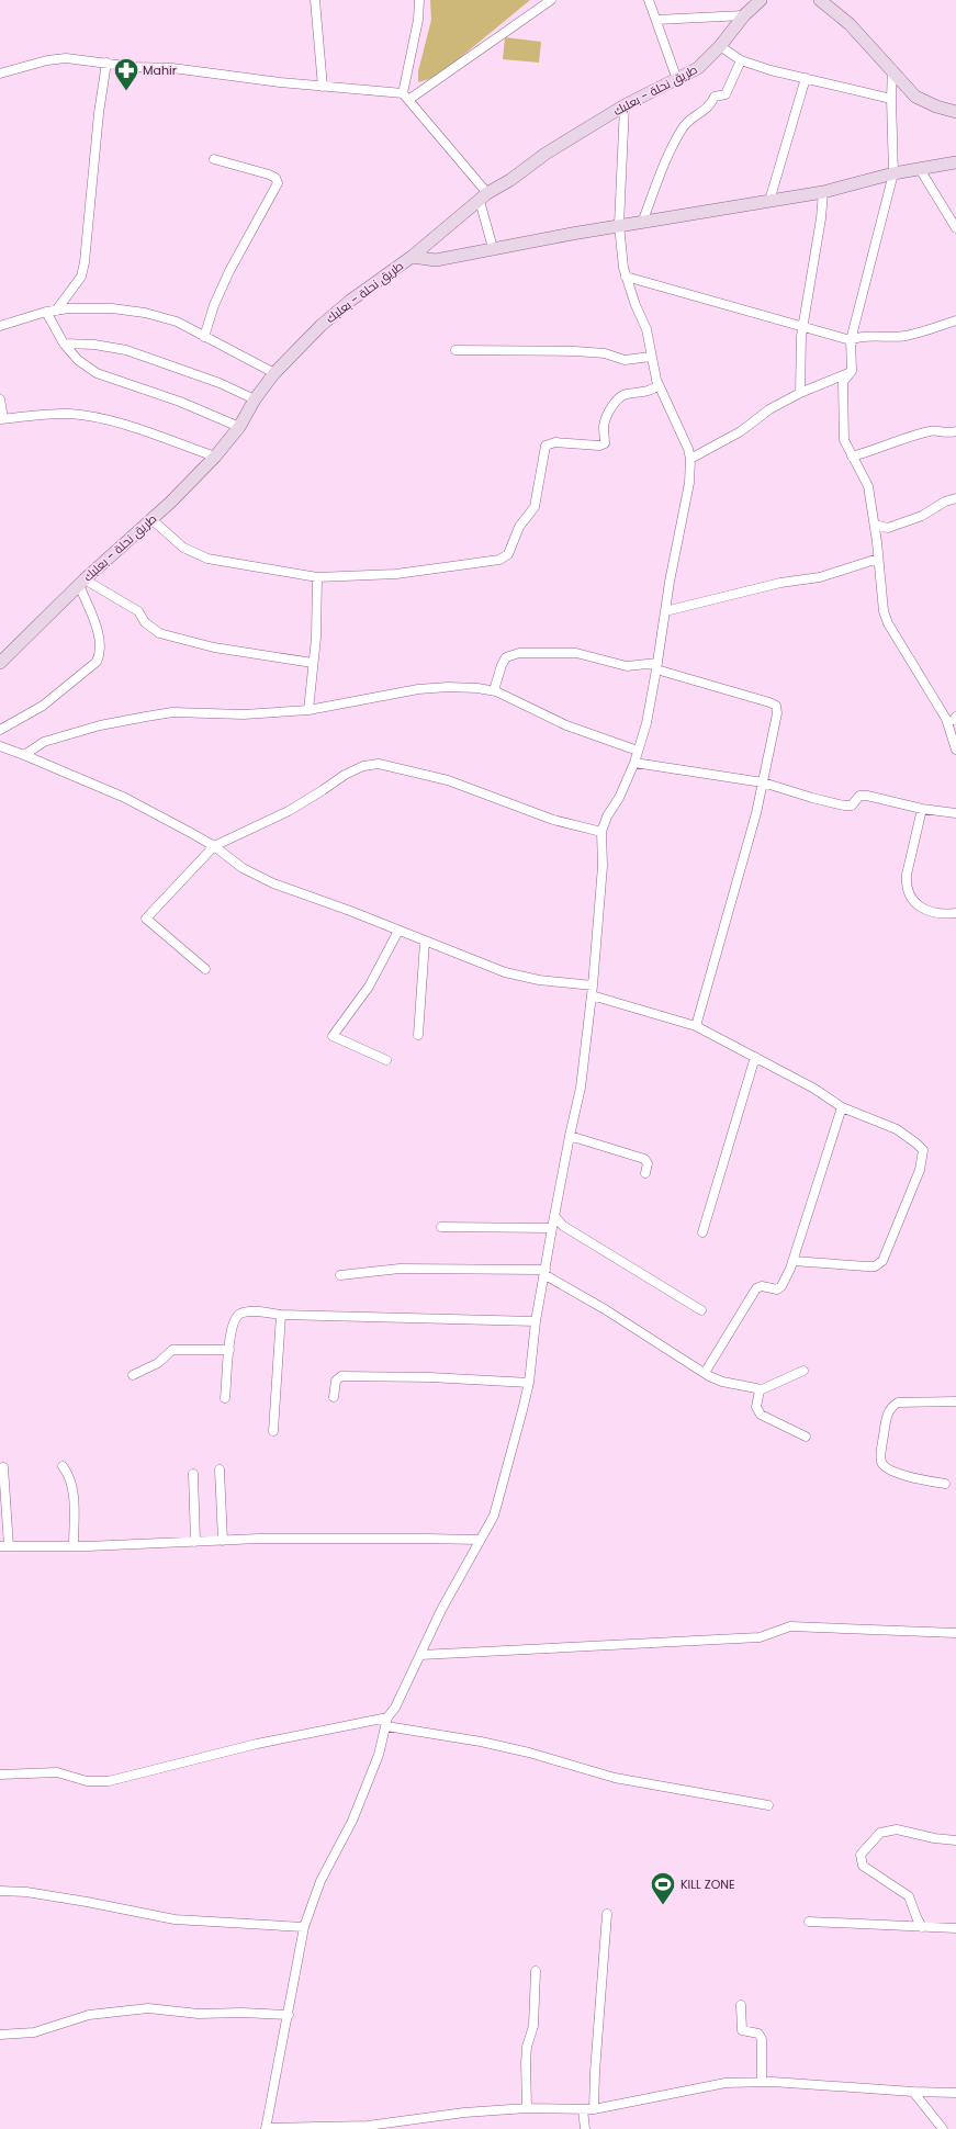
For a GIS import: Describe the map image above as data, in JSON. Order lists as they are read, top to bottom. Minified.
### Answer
{"streets":{"street":["طريق نحلة - بعلبك"]},"places":{"pharmacy":["Mahir"],"sports":["KILL ZONE"]}}
